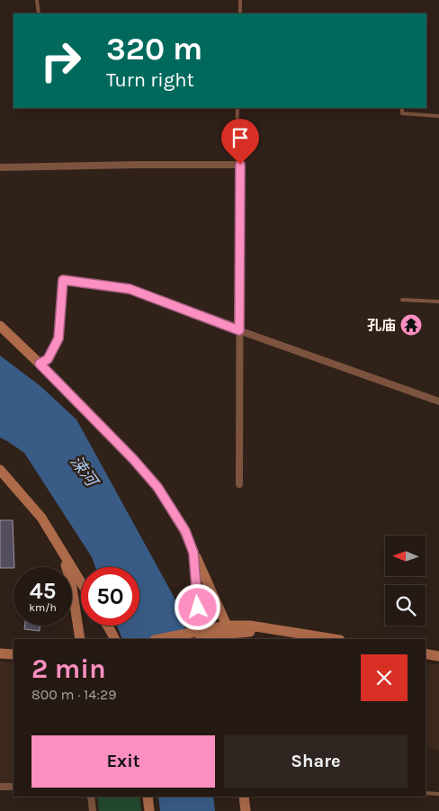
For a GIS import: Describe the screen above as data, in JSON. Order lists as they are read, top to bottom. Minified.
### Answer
{"water":["涑河"],"places":{"temple":["孔庙"]},"north":"left","page":{"turn":["320 m","Turn right"],"speed":"45 km/h","limit":"50","heading":["2 min","800 m · 14:29"],"buttons":["Exit","Share"]}}
